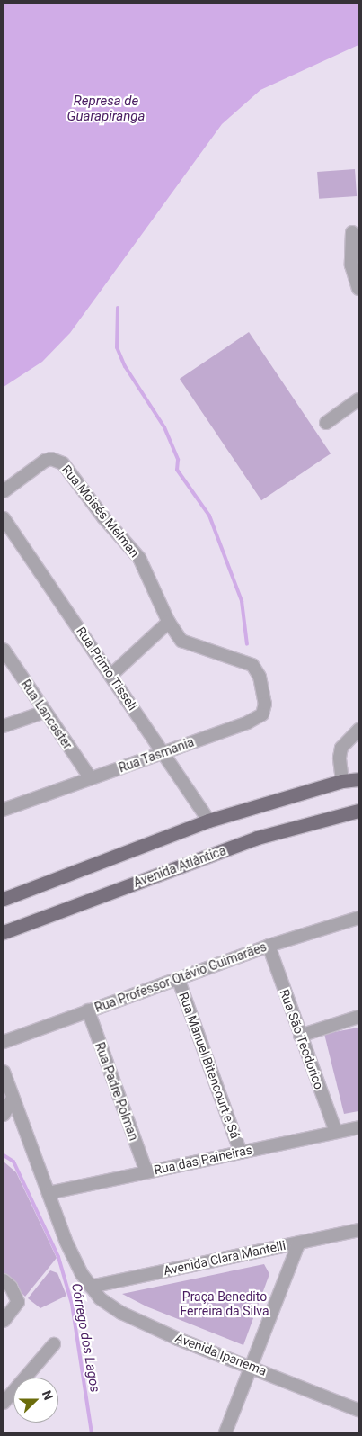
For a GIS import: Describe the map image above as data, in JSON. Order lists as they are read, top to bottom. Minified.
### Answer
{"streets":{"main road":["Avenida Atlântica"],"street":["Rua Moisés Melman","Rua Primo Tisseli","Rua Lancaster","Rua Tasmania","Rua Professor Otávio Guimarães","Rua São Teodorico","Rua Manuel Bitencourt e Sá","Rua Padre Polman","Rua das Paineiras","Avenida Clara Mantelli","Avenida Ipanema"]},"crossings":[["Rua Moisés Melman","Rua Tasmania"],["Rua Primo Tisseli","Rua Tasmania"],["Rua Lancaster","Rua Tasmania"],["Rua Professor Otávio Guimarães","Rua São Teodorico"],["Rua Professor Otávio Guimarães","Rua Manuel Bitencourt e Sá"],["Rua Professor Otávio Guimarães","Rua Padre Polman"],["Rua São Teodorico","Rua das Paineiras"],["Rua Manuel Bitencourt e Sá","Rua das Paineiras"],["Rua Padre Polman","Rua das Paineiras"],["Rua das Paineiras","Avenida Ipanema"],["Avenida Clara Mantelli","Avenida Ipanema"]],"water":["Represa de Guarapiranga","Córrego dos Lagos"],"parks":["Praça Benedito Ferreira da Silva"],"north":"right"}
